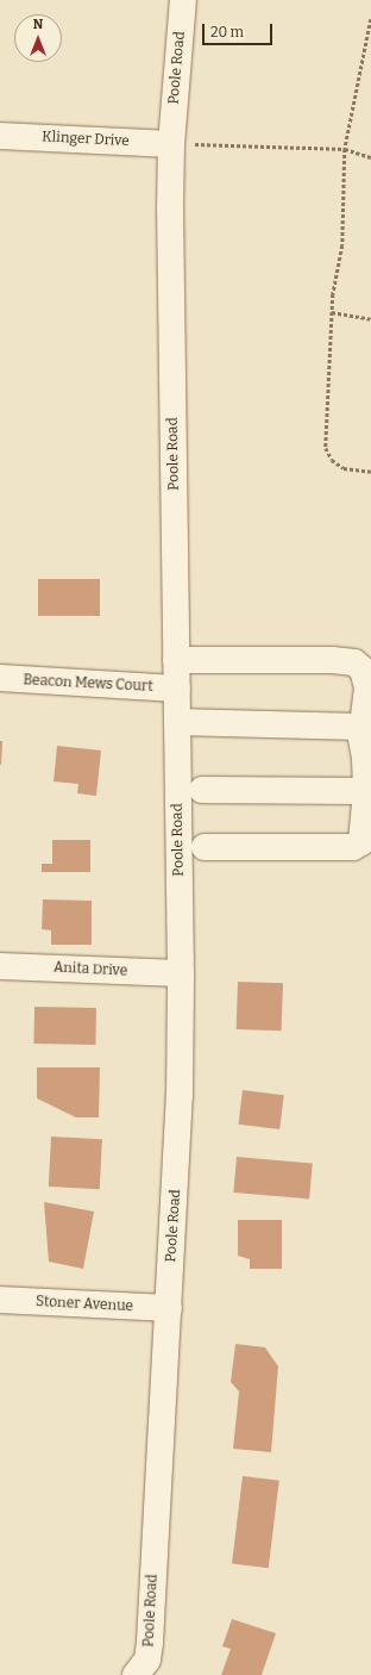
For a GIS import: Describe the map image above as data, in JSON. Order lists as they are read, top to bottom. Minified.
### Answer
{"streets":{"street":["Poole Road","Klinger Drive","Beacon Mews Court","Anita Drive","Stoner Avenue"]},"crossings":[["Poole Road","Klinger Drive"],["Poole Road","Beacon Mews Court"],["Poole Road","Anita Drive"],["Poole Road","Stoner Avenue"]],"scale_bar":"20 m","north":"top"}
